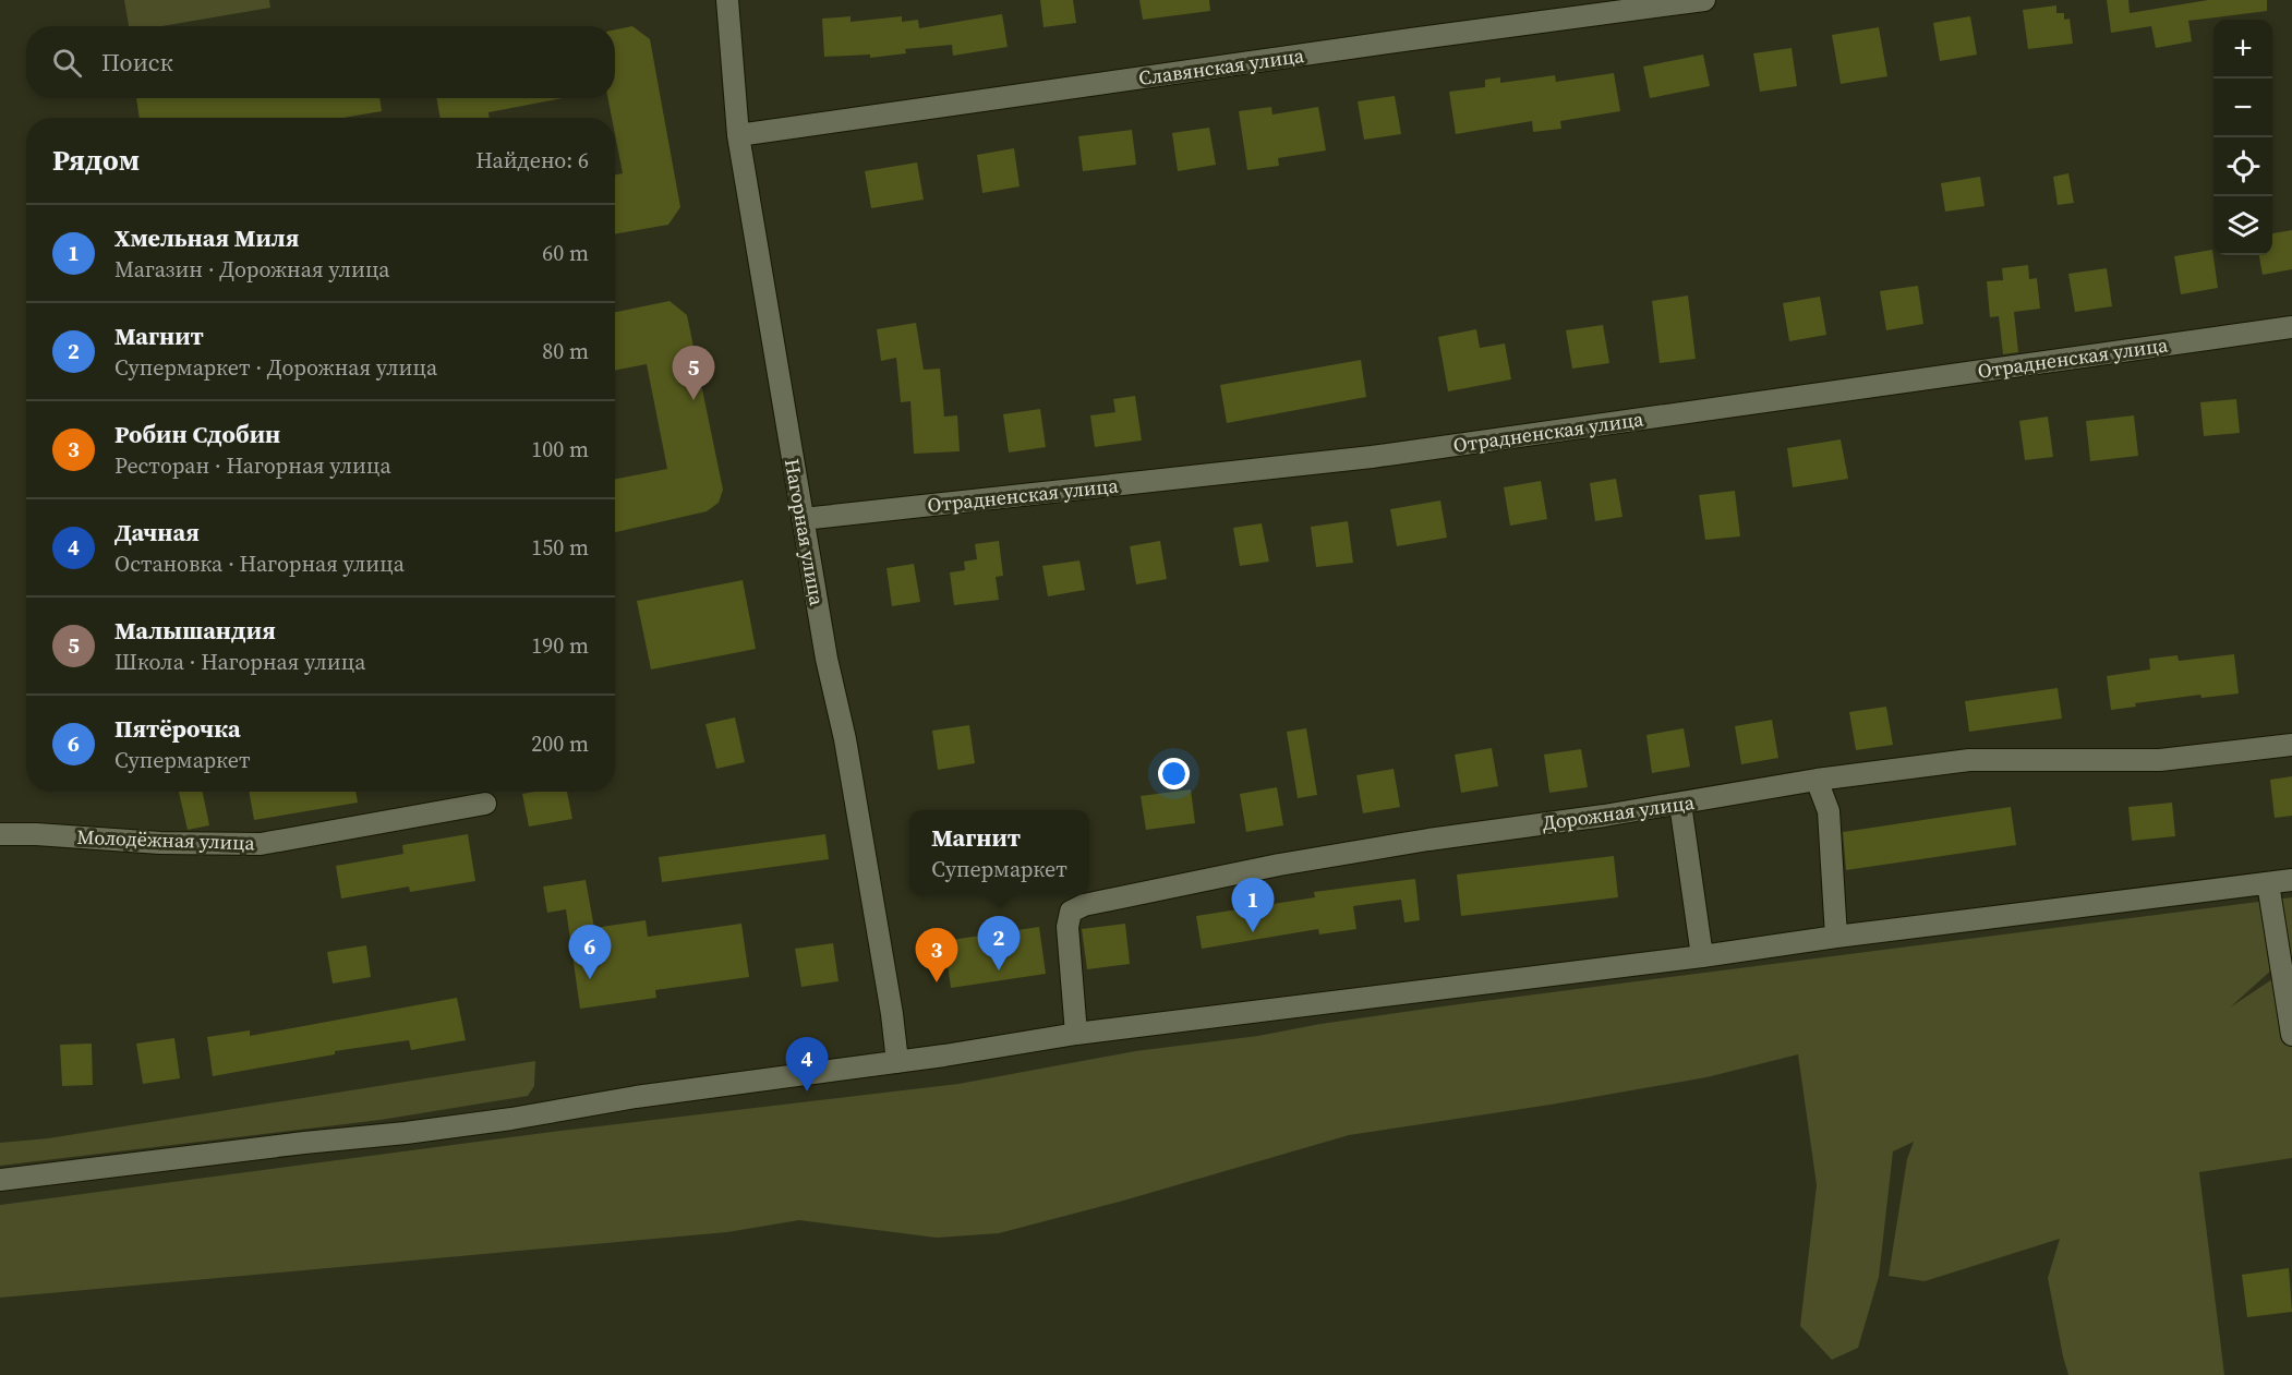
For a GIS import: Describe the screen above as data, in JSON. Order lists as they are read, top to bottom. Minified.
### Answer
{"streets":{"street":["Славянская улица","Отрадненская улица","Нагорная улица","Дорожная улица","Молодёжная улица"]},"crossings":[["Славянская улица","Нагорная улица"],["Отрадненская улица","Нагорная улица"]],"page":{"map_buttons":["+","−"],"search":"Поиск","heading":["Рядом","Найдено: 6"],"list":[{"mark":"1","name":"Хмельная Миля","note":"Магазин · Дорожная улица","value":"60 m"},{"mark":"2","name":"Магнит","note":"Супермаркет · Дорожная улица","value":"80 m"},{"mark":"3","name":"Робин Сдобин","note":"Ресторан · Нагорная улица","value":"100 m"},{"mark":"4","name":"Дачная","note":"Остановка · Нагорная улица","value":"150 m"},{"mark":"5","name":"Малышандия","note":"Школа · Нагорная улица","value":"190 m"},{"mark":"6","name":"Пятёрочка","note":"Супермаркет","value":"200 m"}],"pins":["5","1","2","6","3","4"],"popup":["Магнит","Супермаркет"]}}
